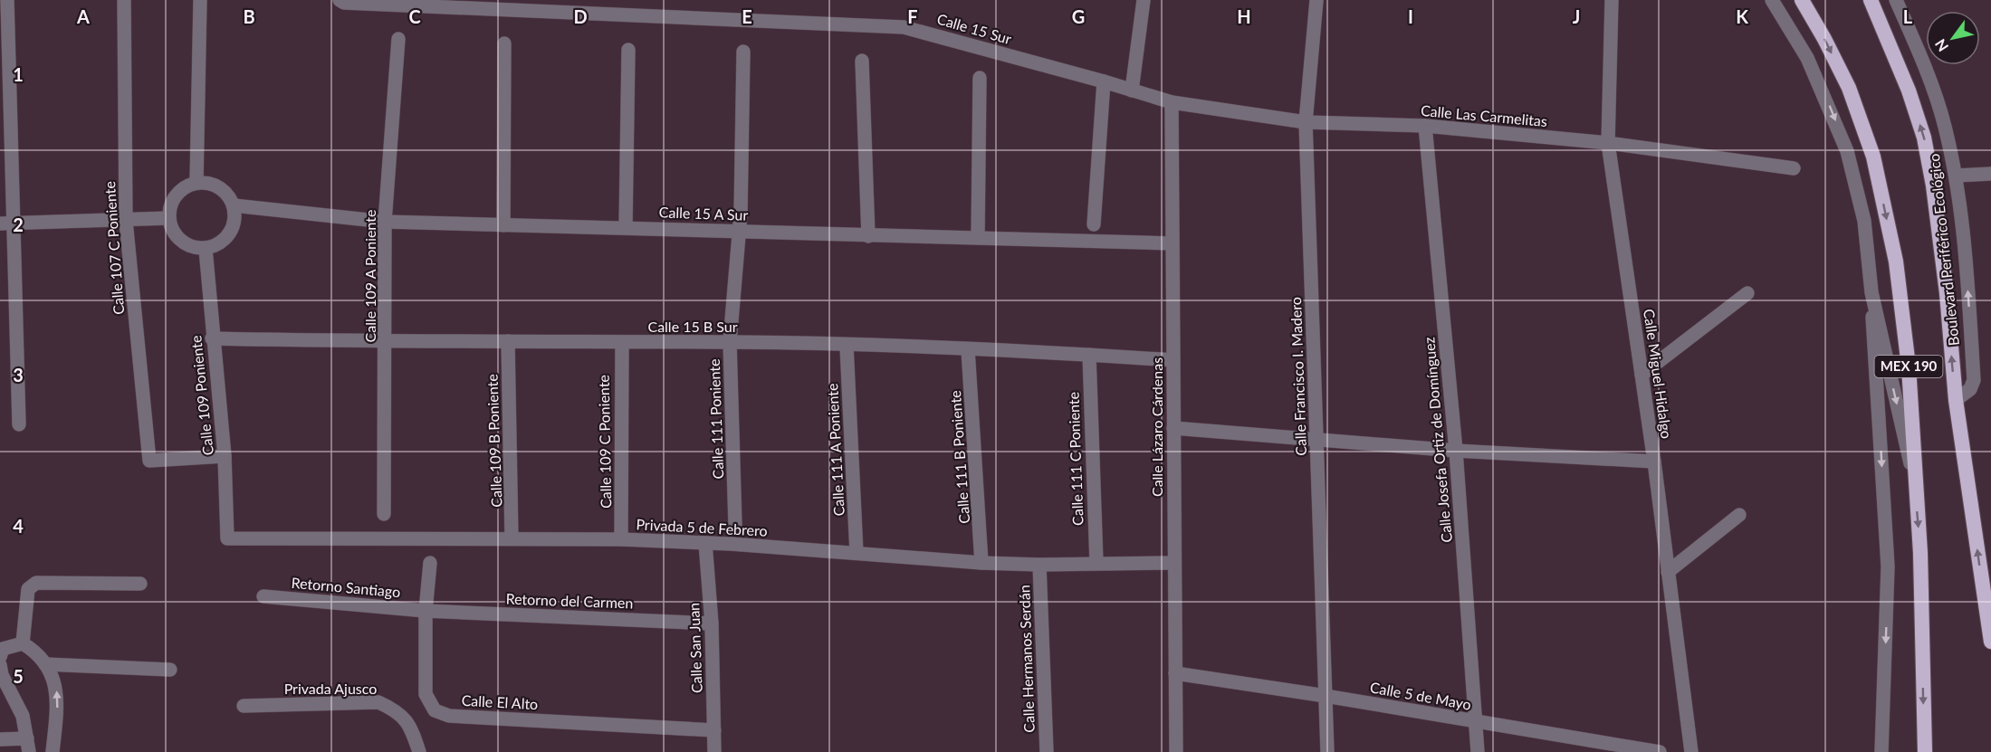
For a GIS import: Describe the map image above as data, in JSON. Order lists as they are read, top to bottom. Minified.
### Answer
{"streets":{"highway":["Boulevard Periférico Ecológico","MEX 190"],"street":["Calle 15 Sur","Calle Las Carmelitas","Calle 15 A Sur","Calle 107 C Poniente","Calle 109 A Poniente","Calle 15 B Sur","Calle Miguel Hidalgo","Calle Francisco I. Madero","Calle 109 Poniente","Calle 111 Poniente","Calle Lázaro Cárdenas","Calle Josefa Ortiz de Domínguez","Calle 109 B Poniente","Calle 109 C Poniente","Calle 111 A Poniente","Calle 111 B Poniente","Calle 111 C Poniente","Privada 5 de Febrero","Retorno Santiago","Retorno del Carmen","Calle San Juan","Calle Hermanos Serdán","Privada Ajusco","Calle 5 de Mayo","Calle El Alto"]},"crossings":[["Calle 15 Sur","Calle Las Carmelitas"],["Calle 15 Sur","Calle Lázaro Cárdenas"],["Calle Las Carmelitas","Calle Miguel Hidalgo"],["Calle Las Carmelitas","Calle Francisco I. Madero"],["Calle Las Carmelitas","Calle Lázaro Cárdenas"],["Calle Las Carmelitas","Calle Josefa Ortiz de Domínguez"],["Calle 15 A Sur","Calle 109 A Poniente"],["Calle 15 A Sur","Calle 109 Poniente"],["Calle 15 A Sur","Calle 111 Poniente"],["Calle 15 A Sur","Calle Lázaro Cárdenas"],["Calle 107 C Poniente","Calle 109 Poniente"],["Calle 109 A Poniente","Calle 15 B Sur"],["Calle 15 B Sur","Calle 109 Poniente"],["Calle 15 B Sur","Calle 111 Poniente"],["Calle 15 B Sur","Calle Lázaro Cárdenas"],["Calle 15 B Sur","Calle 109 B Poniente"],["Calle 15 B Sur","Calle 109 C Poniente"],["Calle 15 B Sur","Calle 111 A Poniente"],["Calle 15 B Sur","Calle 111 B Poniente"],["Calle 15 B Sur","Calle 111 C Poniente"],["Calle Francisco I. Madero","Calle 5 de Mayo"],["Calle 109 Poniente","Privada 5 de Febrero"],["Calle Lázaro Cárdenas","Privada 5 de Febrero"],["Calle Lázaro Cárdenas","Calle 5 de Mayo"],["Calle Josefa Ortiz de Domínguez","Calle 5 de Mayo"],["Calle 109 B Poniente","Privada 5 de Febrero"],["Calle 109 C Poniente","Privada 5 de Febrero"],["Calle 111 A Poniente","Privada 5 de Febrero"],["Calle 111 B Poniente","Privada 5 de Febrero"],["Calle 111 C Poniente","Privada 5 de Febrero"],["Privada 5 de Febrero","Calle San Juan"],["Privada 5 de Febrero","Calle Hermanos Serdán"],["Retorno Santiago","Retorno del Carmen"],["Retorno Santiago","Calle El Alto"],["Retorno del Carmen","Calle San Juan"],["Retorno del Carmen","Calle El Alto"],["Calle San Juan","Calle El Alto"]],"north":"bottom left","grid":{"columns":["A","B","C","D","E","F","G","H","I","J","K","L"],"rows":["1","2","3","4","5"]}}
